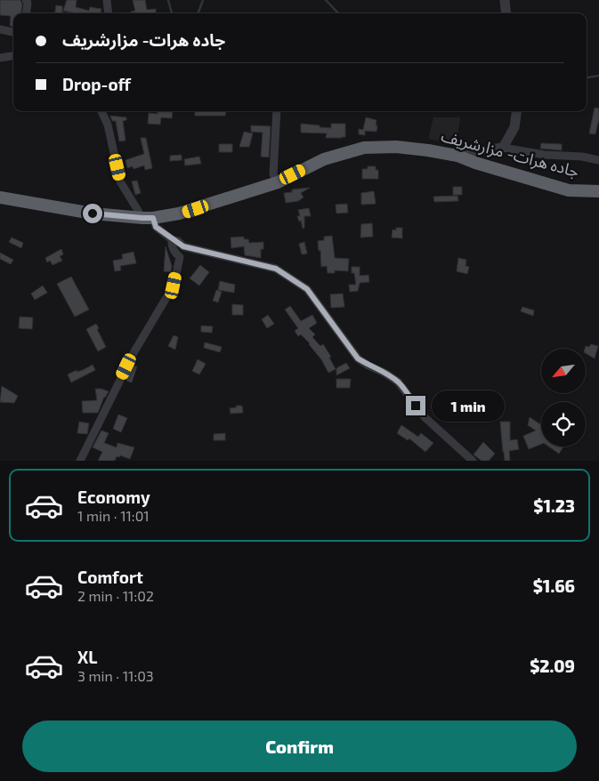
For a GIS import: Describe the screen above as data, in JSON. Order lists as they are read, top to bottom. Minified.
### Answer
{"streets":{"highway":["جاده هرات- مزارشریف"]},"north":"bottom left","page":{"banner":["جاده هرات- مزارشریف","Drop-off"],"bubble":"1 min","list":[{"name":"Economy","note":"1 min · 11:01","value":"$1.23"},{"name":"Comfort","note":"2 min · 11:02","value":"$1.66"},{"name":"XL","note":"3 min · 11:03","value":"$2.09"}],"buttons":"Confirm"}}
